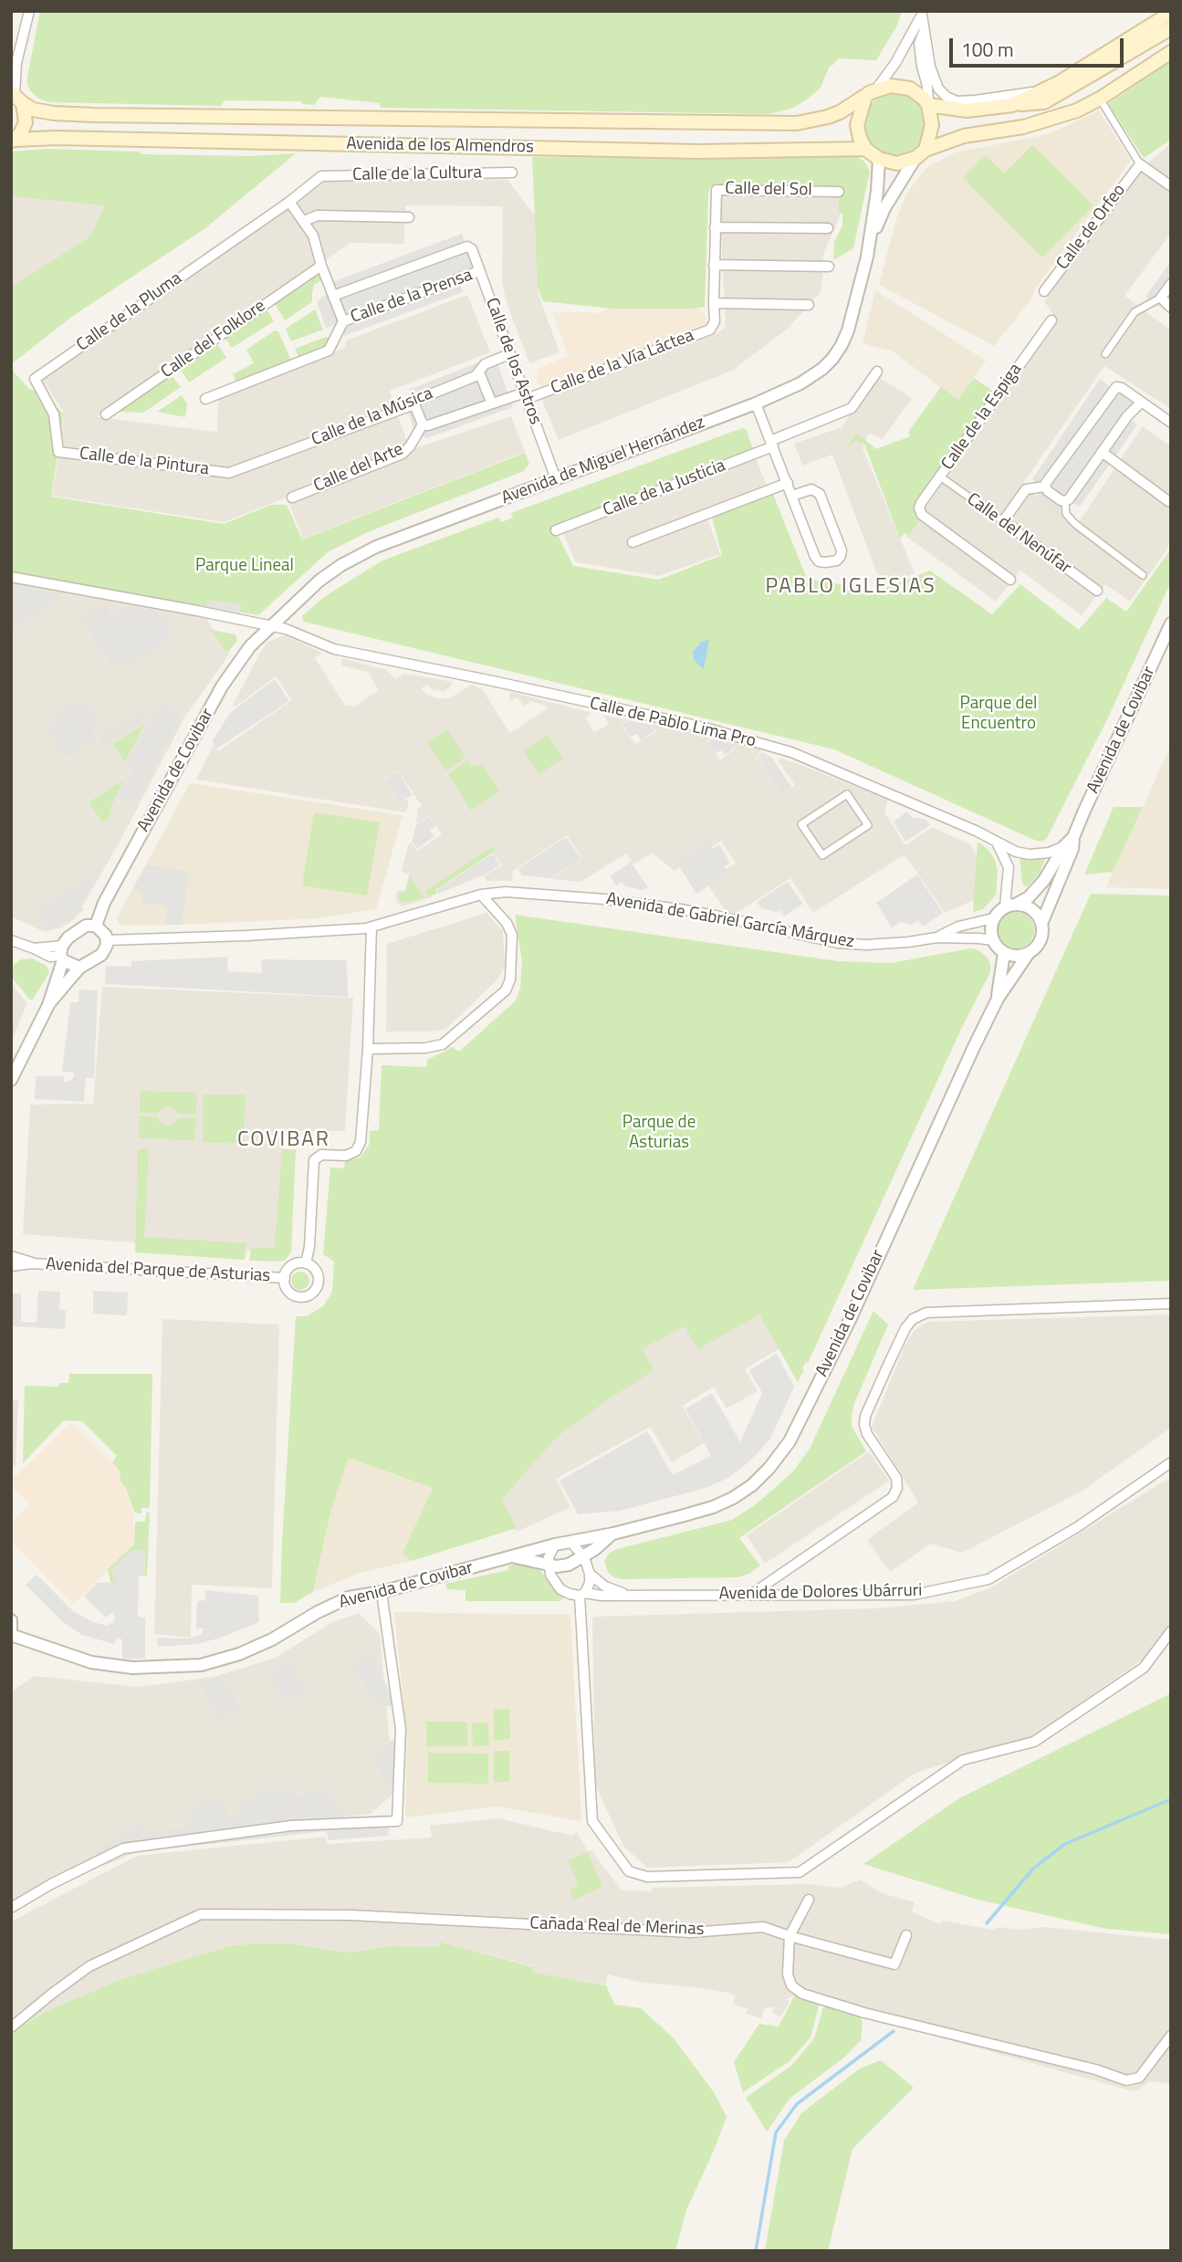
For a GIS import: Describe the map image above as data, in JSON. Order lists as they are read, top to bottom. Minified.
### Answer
{"streets":{"main road":["Avenida de los Almendros"],"street":["Calle de la Cultura","Calle del Sol","Calle de Orfeo","Calle de la Prensa","Calle de la Pluma","Calle del Folklore","Calle de los Astros","Calle de la Vía Láctea","Calle de la Música","Calle de la Espiga","Avenida de Miguel Hernández","Calle de la Pintura","Calle del Arte","Calle de la Justicia","Calle del Nenúfar","Calle de Pablo Lima Pro","Avenida de Covibar","Avenida de Gabriel García Márquez","Avenida del Parque de Asturias","Avenida de Dolores Ubárruri","Cañada Real de Merinas"]},"crossings":[["Avenida de los Almendros","Avenida de Miguel Hernández"],["Calle de la Cultura","Calle de la Pluma"],["Calle del Sol","Calle de la Vía Láctea"],["Calle de la Prensa","Calle de los Astros"],["Calle de la Pluma","Calle de la Pintura"],["Calle de los Astros","Calle de la Vía Láctea"],["Calle de los Astros","Calle de la Música"],["Calle de los Astros","Avenida de Miguel Hernández"],["Calle de la Música","Calle de la Pintura"],["Calle de la Espiga","Calle del Nenúfar"],["Avenida de Miguel Hernández","Calle de Pablo Lima Pro"],["Avenida de Miguel Hernández","Avenida de Covibar"],["Calle de Pablo Lima Pro","Avenida de Covibar"],["Avenida de Covibar","Avenida de Gabriel García Márquez"]],"districts":["PABLO IGLESIAS","COVIBAR"],"parks":["Parque Lineal","Parque del Encuentro","Parque de Asturias"],"scale_bar":"100 m"}
